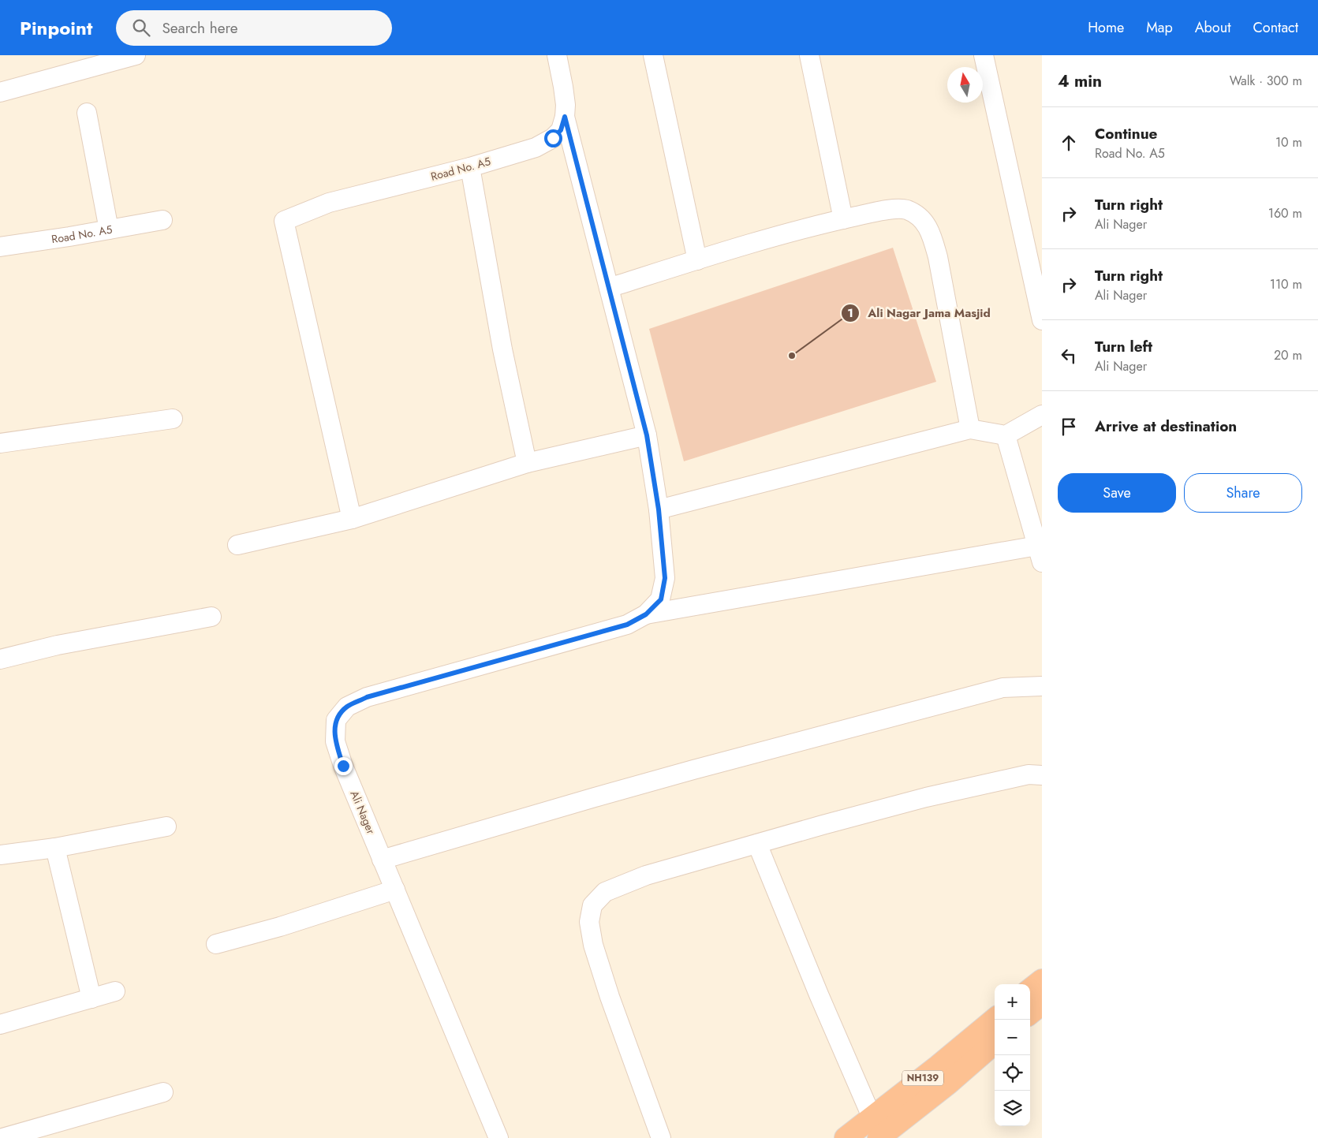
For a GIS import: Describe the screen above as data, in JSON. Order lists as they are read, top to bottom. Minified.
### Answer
{"streets":{"highway":["NH139"],"street":["Road No. A5","Ali Nager"]},"crossings":[["Road No. A5","Ali Nager"]],"places":["Ali Nagar Jama Masjid"],"north":"top","page":{"header":"Pinpoint","search":"Search here","nav":["Home","Map","About","Contact"],"heading":["4 min","Walk · 300 m"],"list":[["Continue","Road No. A5","10 m"],["Turn right","Ali Nager","160 m"],["Turn right","Ali Nager","110 m"],["Turn left","Ali Nager","20 m"],"Arrive at destination"],"buttons":["Save","Share"],"map_buttons":["+","−"]}}
